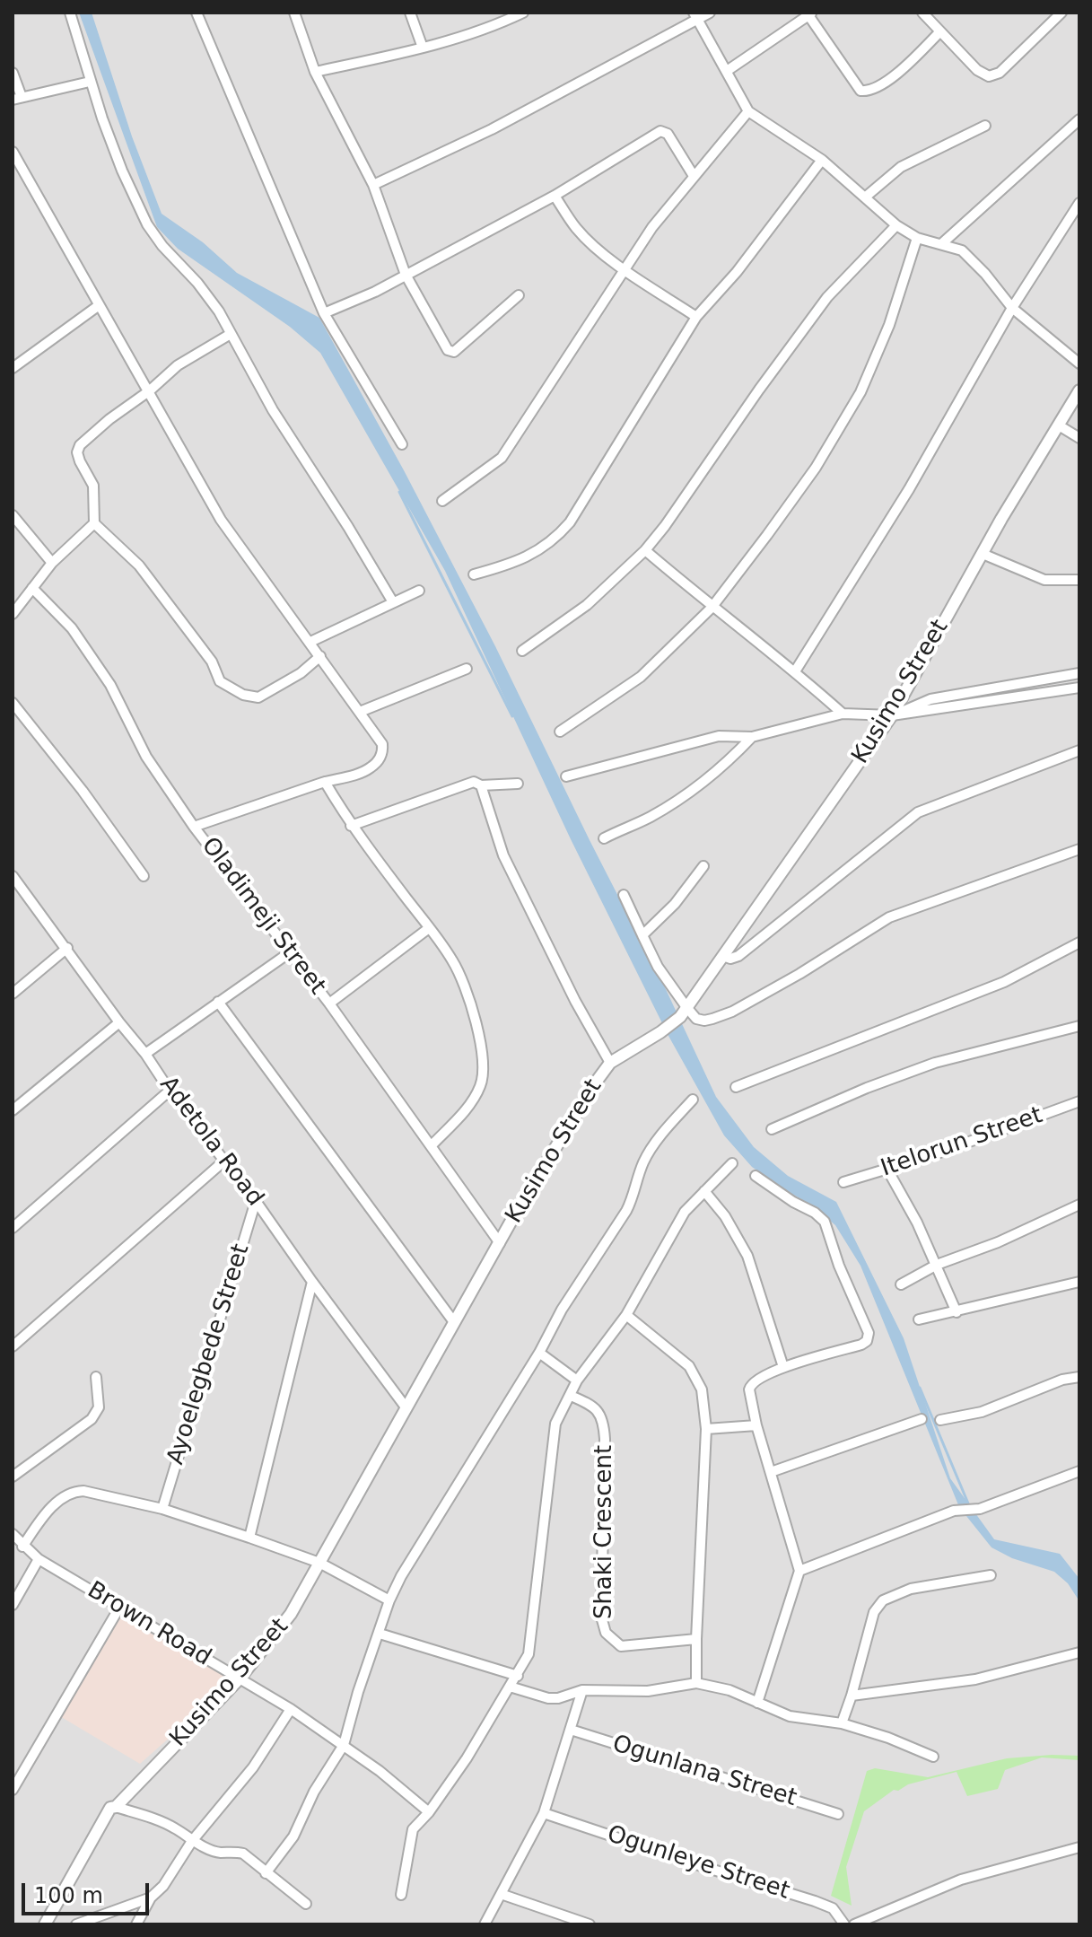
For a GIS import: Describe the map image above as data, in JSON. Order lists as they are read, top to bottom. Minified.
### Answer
{"streets":{"street":["Kusimo Street","Oladimeji Street","Adetola Road","Itelorun Street","Ayoelegbede Street","Shaki Crescent","Brown Road","Ogunlana Street","Ogunleye Street"]},"crossings":[["Kusimo Street","Oladimeji Street"],["Kusimo Street","Adetola Road"],["Kusimo Street","Brown Road"],["Adetola Road","Ayoelegbede Street"]],"scale_bar":"100 m"}
